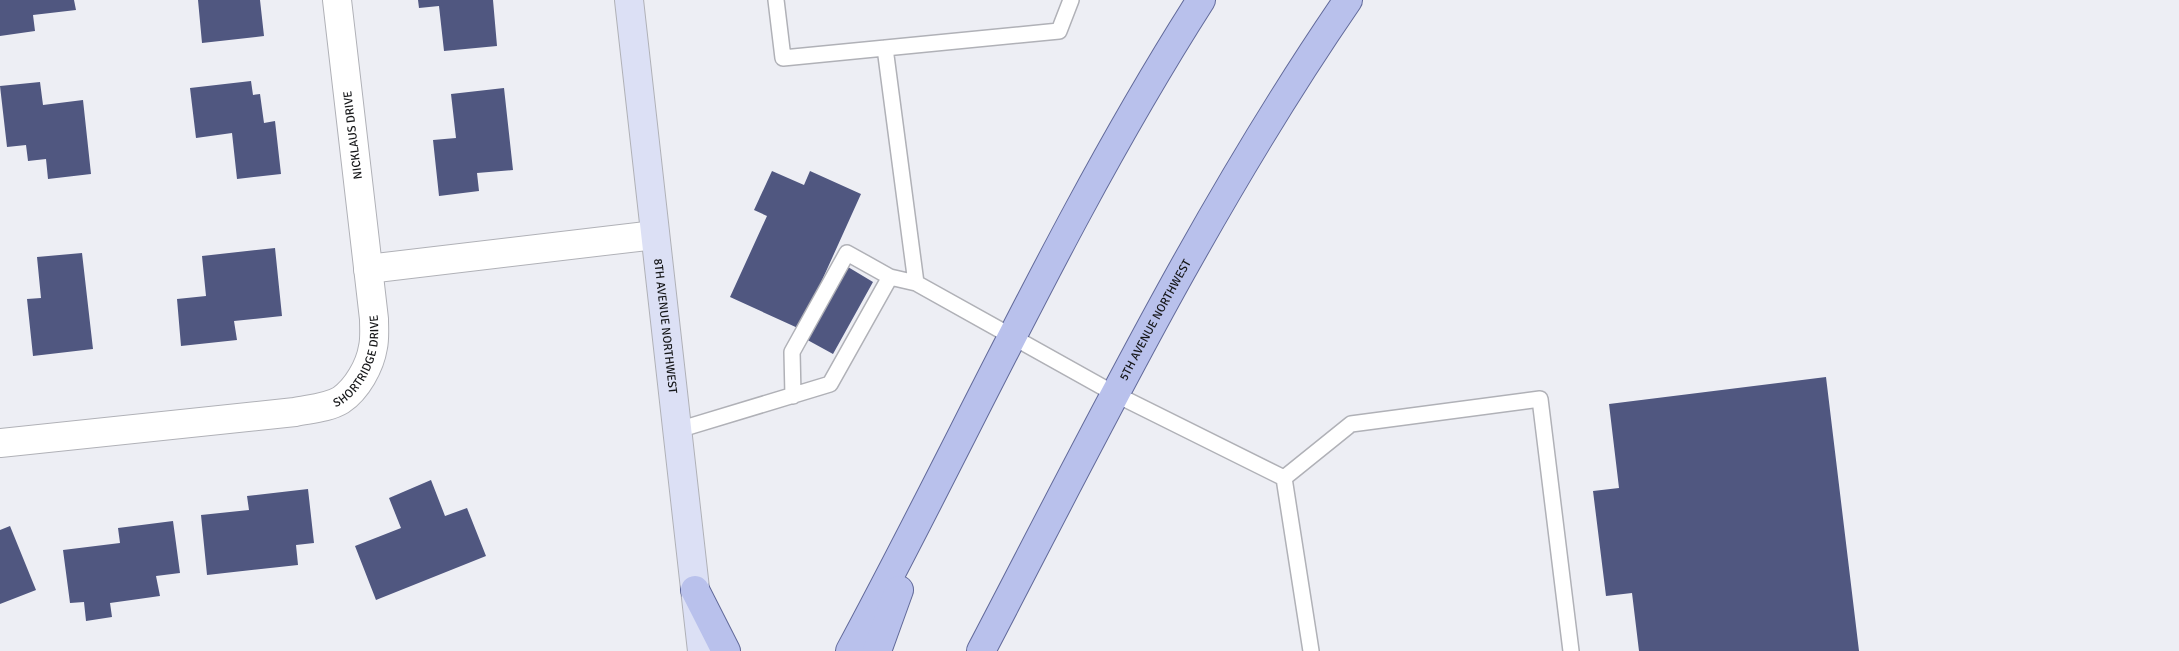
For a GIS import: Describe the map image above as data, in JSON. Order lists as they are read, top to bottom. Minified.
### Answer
{"streets":{"main road":["5TH AVENUE NORTHWEST","8TH AVENUE NORTHWEST"],"street":["NICKLAUS DRIVE","SHORTRIDGE DRIVE"]},"crossings":[["NICKLAUS DRIVE","SHORTRIDGE DRIVE"]]}
